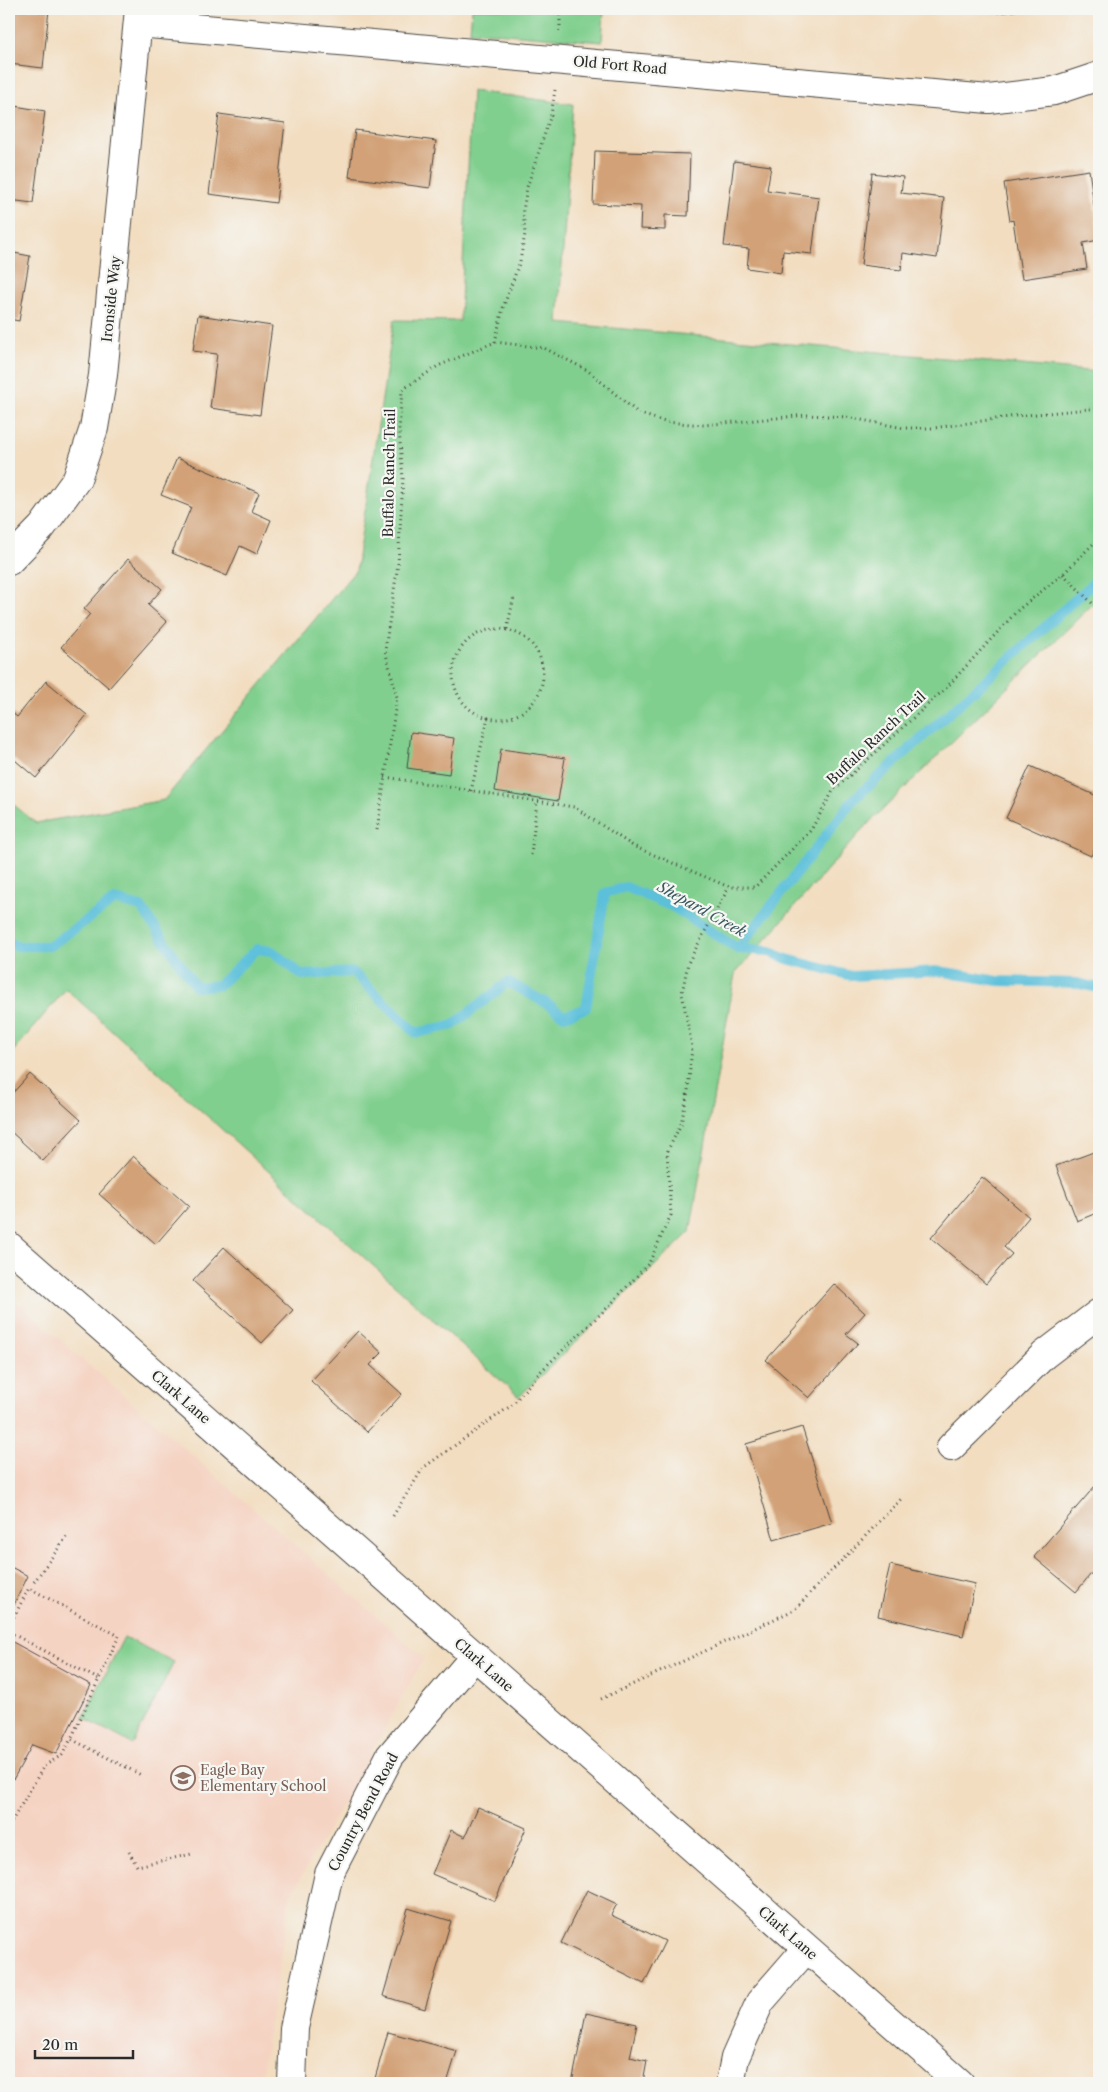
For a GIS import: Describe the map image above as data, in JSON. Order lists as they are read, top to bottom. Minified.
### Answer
{"streets":{"street":["Old Fort Road","Ironside Way","Clark Lane","Country Bend Road"],"path":["Buffalo Ranch Trail"]},"crossings":[["Old Fort Road","Ironside Way"],["Clark Lane","Country Bend Road"]],"water":["Shepard Creek"],"places":{"school or university":["Eagle Bay Elementary School"]},"scale_bar":"20 m"}
